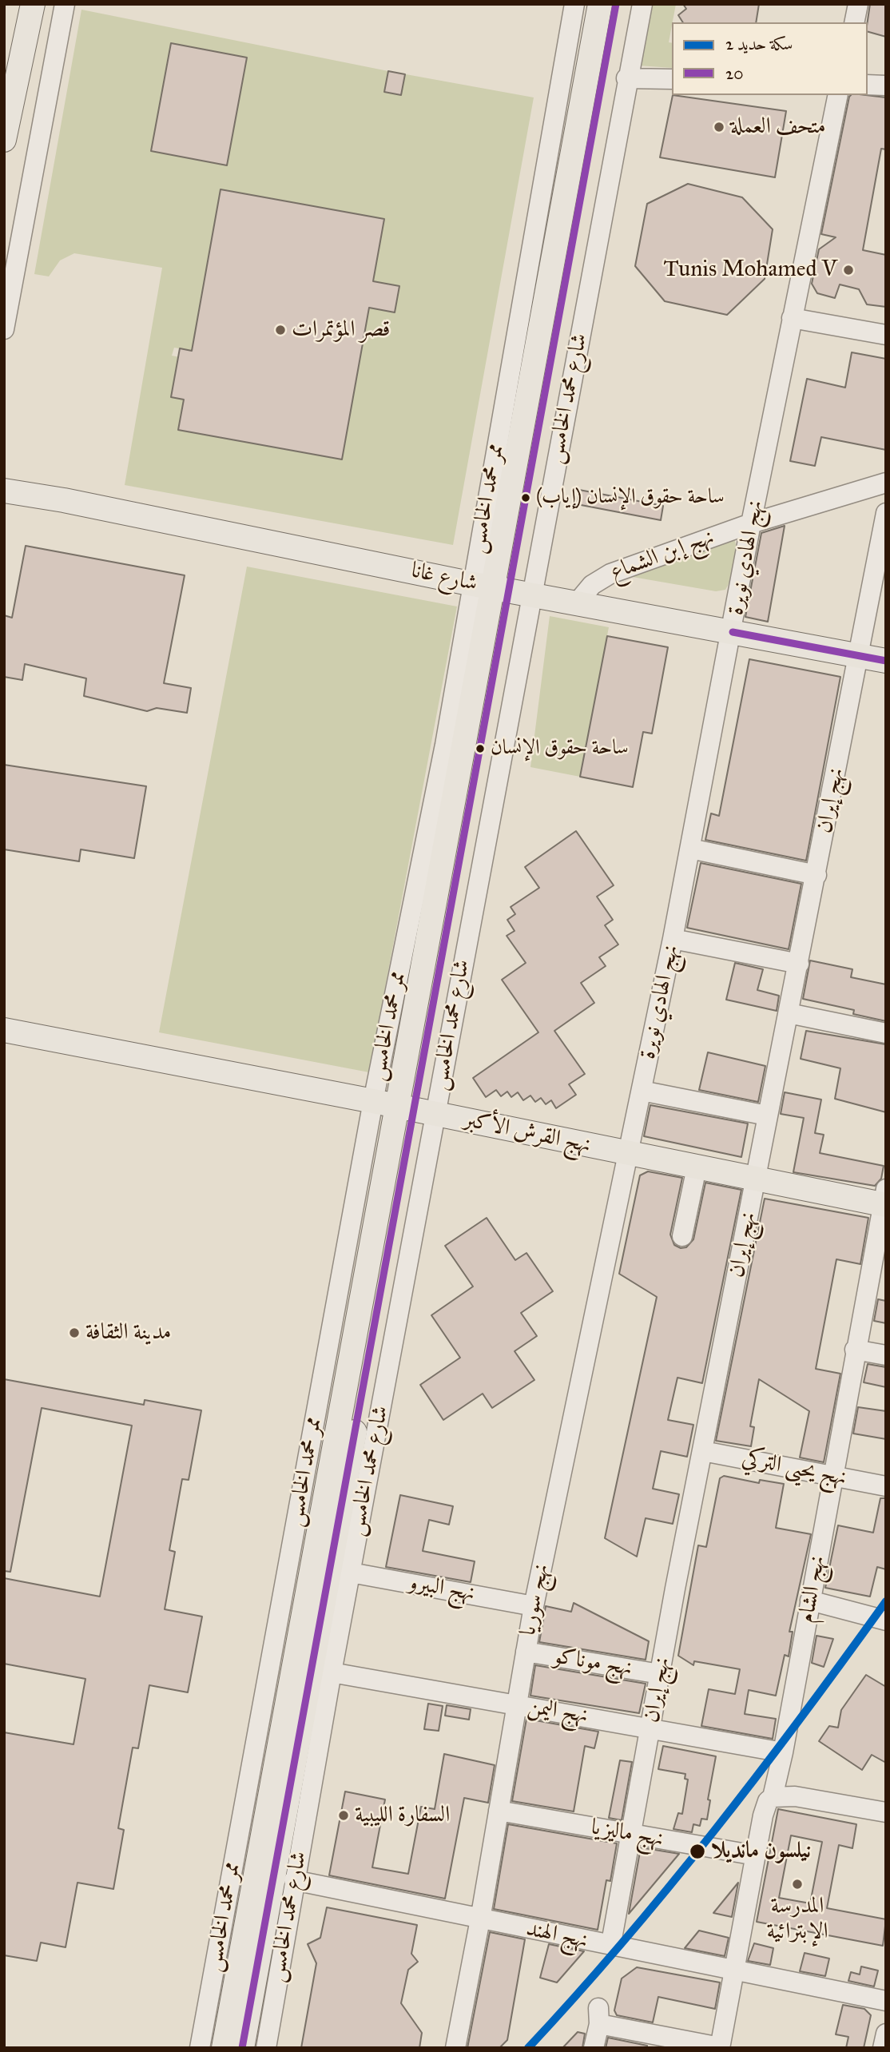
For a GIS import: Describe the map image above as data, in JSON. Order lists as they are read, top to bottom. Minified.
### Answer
{"streets":{"main road":["شارع محمد الخامس","شارع غانا","نهج القرش الأكبر"],"street":["ممر محمد الخامس","نهج إبن الشماع","نهج الهادي نويرة","نهج إيران","نهج يحيى التركي","نهج البيرو","نهج الشام","نهج سوريا","نهج موناكو","نهج اليمن","نهج ماليزيا","نهج الهند"]},"crossings":[["شارع محمد الخامس","ممر محمد الخامس"],["شارع محمد الخامس","شارع غانا"],["شارع محمد الخامس","نهج القرش الأكبر"],["شارع محمد الخامس","نهج البيرو"],["شارع محمد الخامس","نهج اليمن"],["شارع محمد الخامس","نهج الهند"],["ممر محمد الخامس","شارع غانا"],["ممر محمد الخامس","نهج القرش الأكبر"],["نهج إبن الشماع","نهج الهادي نويرة"],["نهج إبن الشماع","شارع غانا"],["نهج الهادي نويرة","شارع غانا"],["نهج الهادي نويرة","نهج القرش الأكبر"],["نهج الهادي نويرة","نهج سوريا"],["شارع غانا","نهج إيران"],["نهج إيران","نهج القرش الأكبر"],["نهج إيران","نهج يحيى التركي"],["نهج إيران","نهج موناكو"],["نهج إيران","نهج اليمن"],["نهج إيران","نهج ماليزيا"],["نهج القرش الأكبر","نهج الشام"],["نهج القرش الأكبر","نهج سوريا"],["نهج يحيى التركي","نهج الشام"],["نهج البيرو","نهج سوريا"],["نهج الشام","نهج اليمن"],["نهج الشام","نهج ماليزيا"],["نهج الشام","نهج الهند"],["نهج سوريا","نهج موناكو"],["نهج سوريا","نهج اليمن"],["نهج سوريا","نهج ماليزيا"],["نهج سوريا","نهج الهند"]],"places":["متحف العملة","Tunis Mohamed V","قصر المؤتمرات","ساحة حقوق الإنسان (إياب)","ساحة حقوق الإنسان","مدينة الثقافة","السفارة الليبية","نيلسون مانديلا","المدرسة الإبترائية"],"lines":["transit line 20","rail line 2"],"legend":["سكة حديد 2","20"]}
